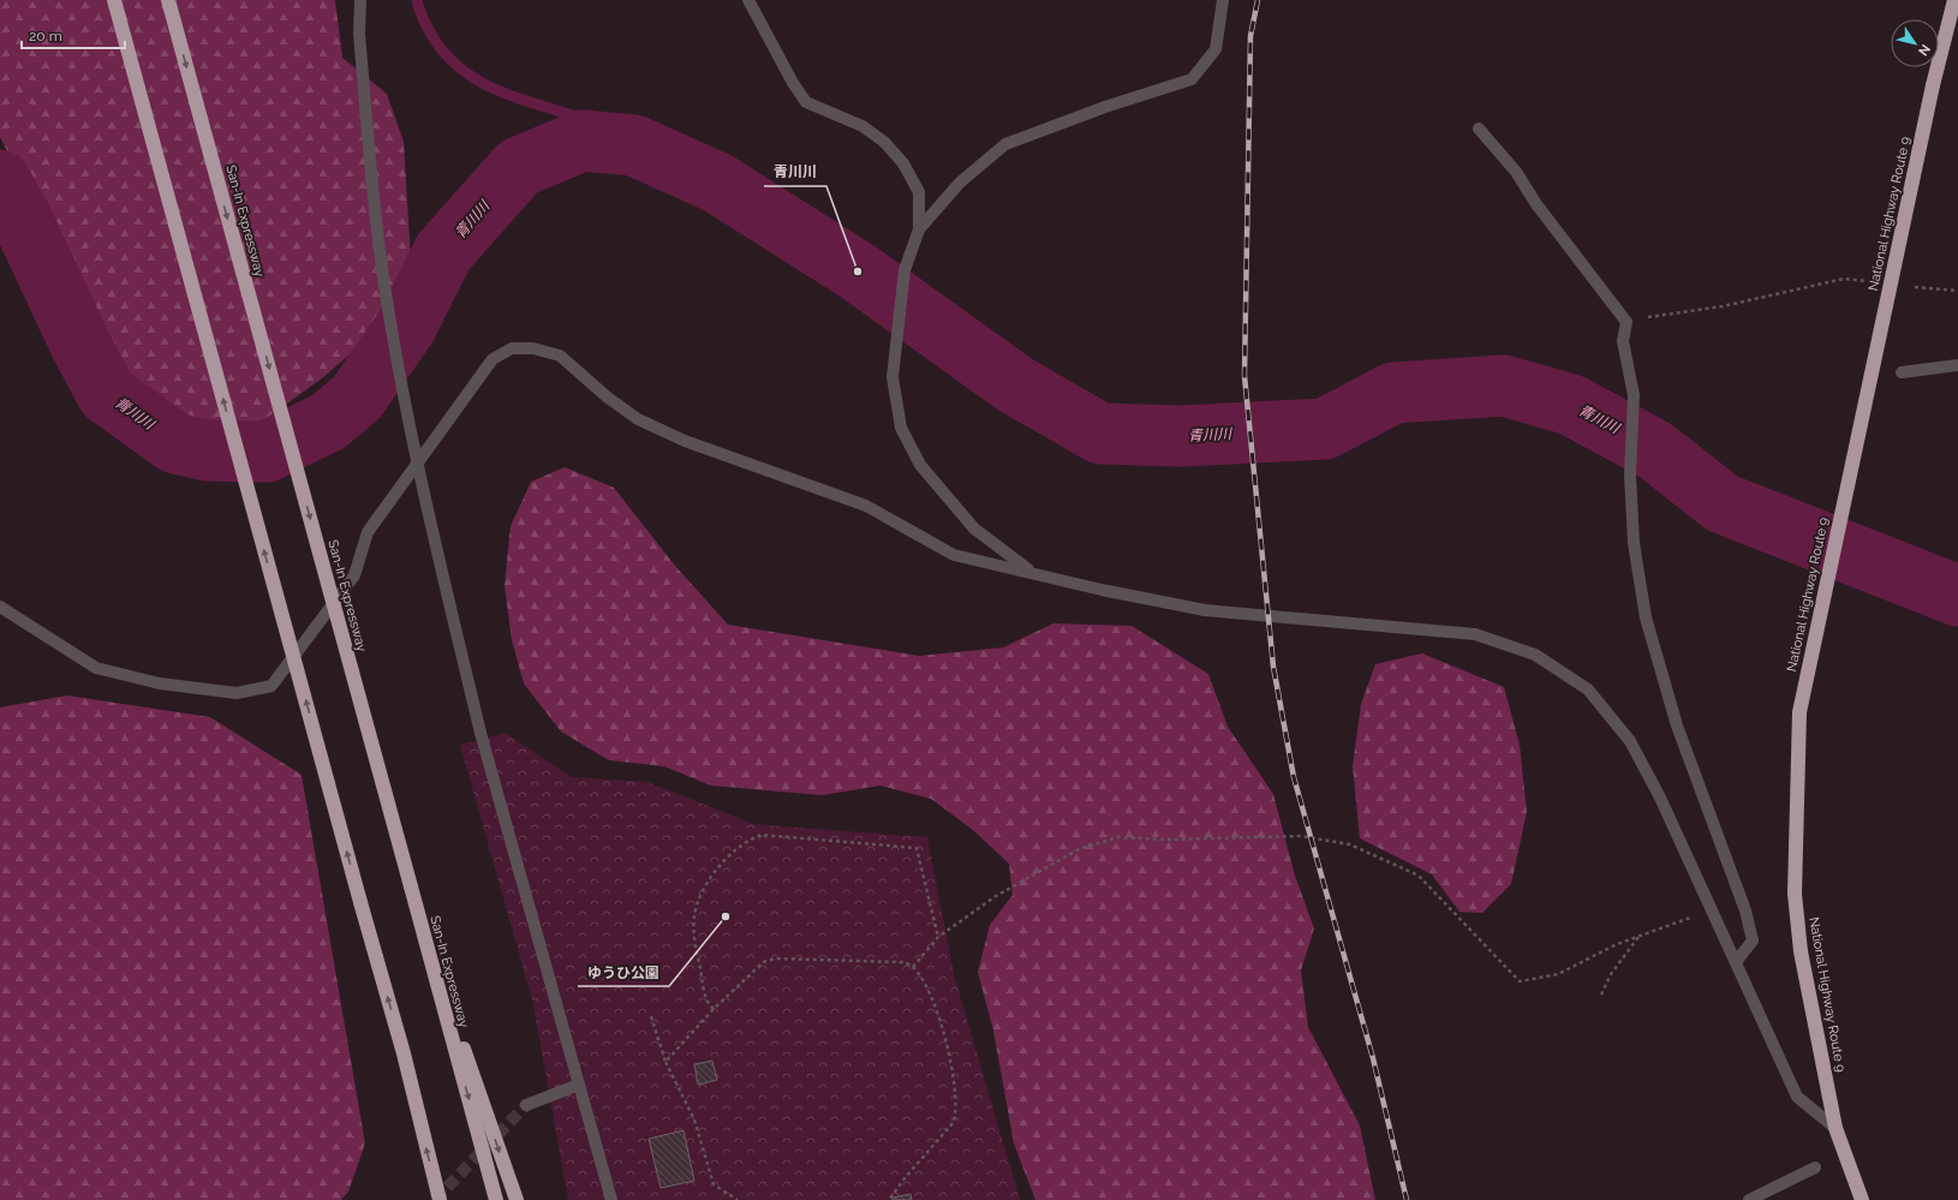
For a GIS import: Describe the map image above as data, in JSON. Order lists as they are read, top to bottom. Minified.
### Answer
{"streets":{"highway":["National Highway Route 9","San-In Expressway"]},"water":["青川川"],"places":["青川川","ゆうひ公園"],"scale_bar":"20 m","north":"bottom right"}
